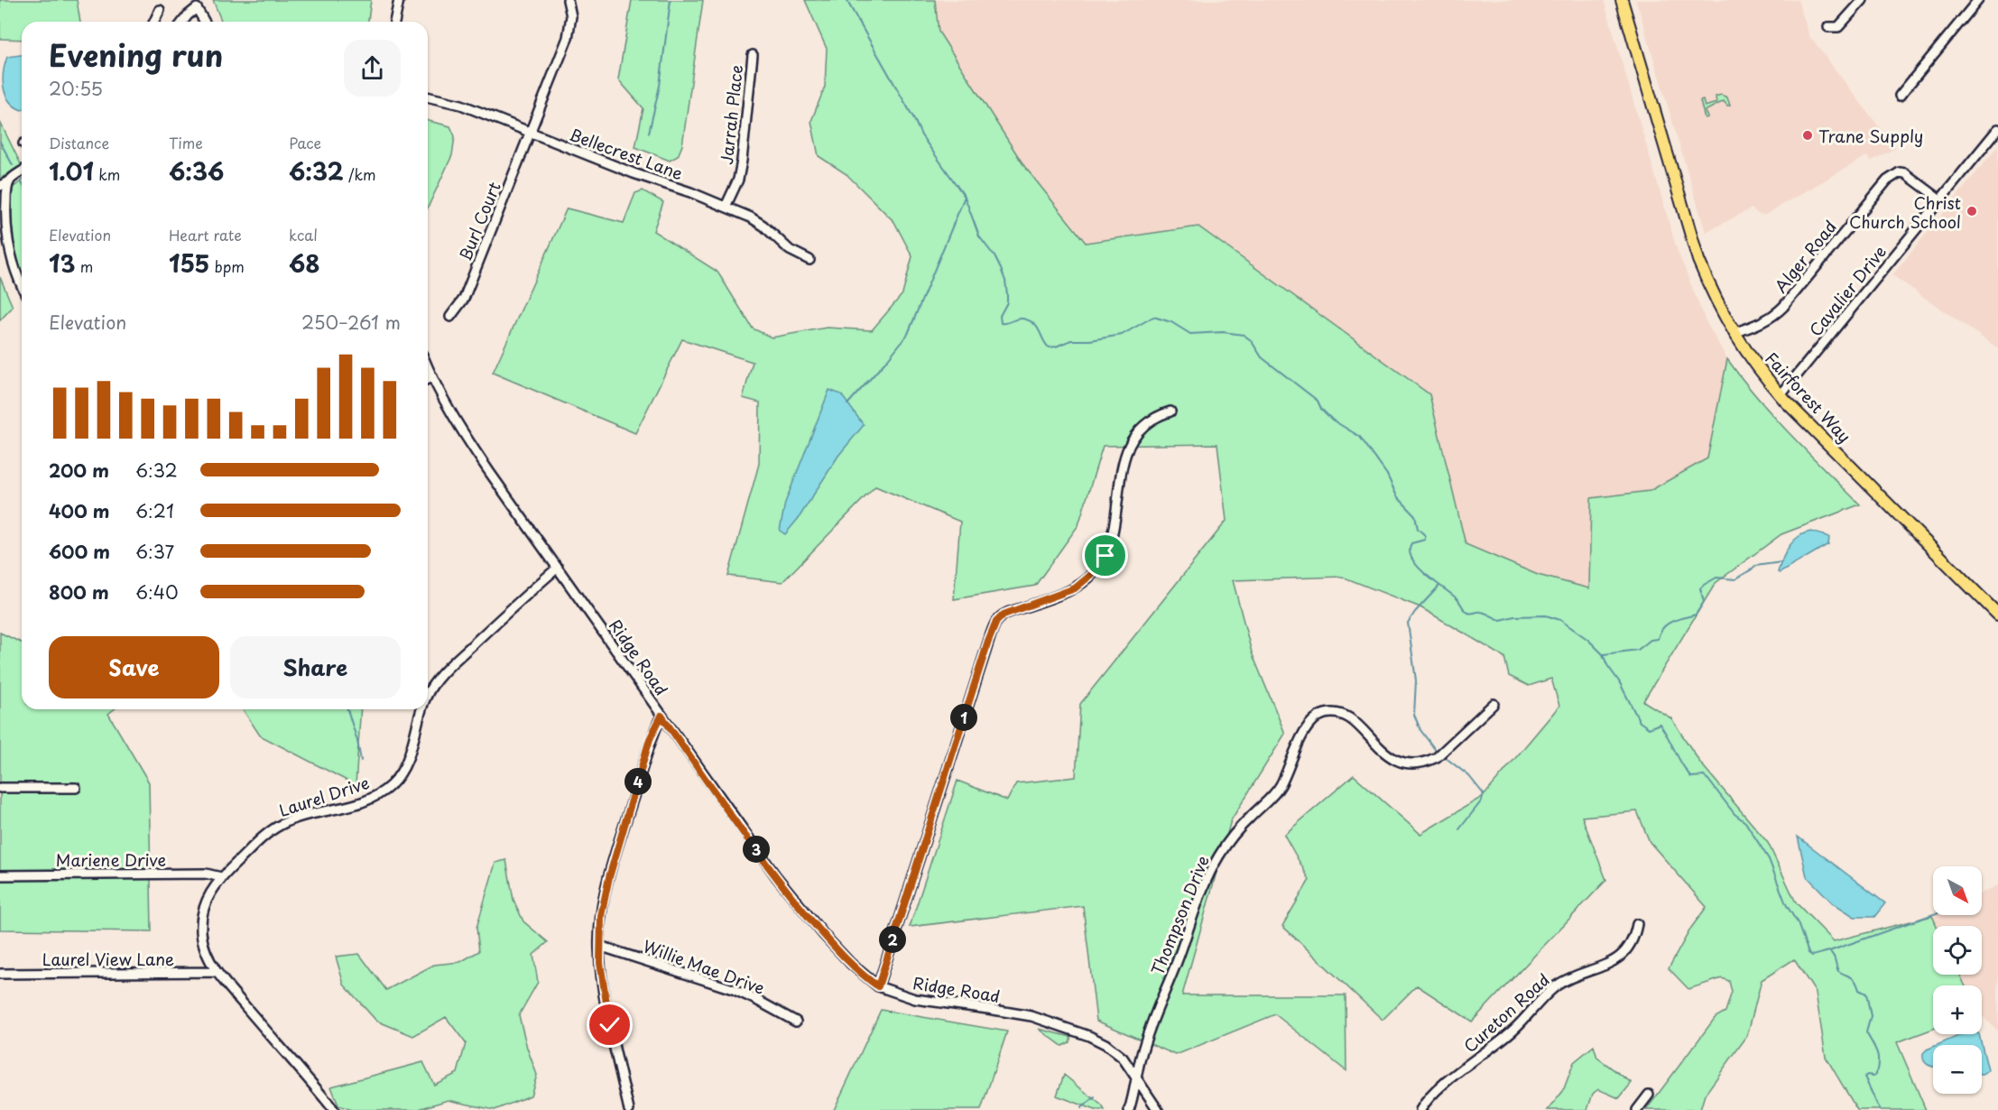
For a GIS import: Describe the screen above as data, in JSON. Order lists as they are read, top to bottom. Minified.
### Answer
{"streets":{"main road":["Fairforest Way"],"street":["Jarrah Place","Bellecrest Lane","Burl Court","Alger Road","Cavalier Drive","Ridge Road","Laurel Drive","Mariene Drive","Thompson Drive","Laurel View Lane","Willie Mae Drive","Cureton Road"]},"crossings":[["Jarrah Place","Bellecrest Lane"],["Bellecrest Lane","Burl Court"],["Alger Road","Cavalier Drive"],["Alger Road","Fairforest Way"],["Cavalier Drive","Fairforest Way"],["Ridge Road","Laurel Drive"],["Ridge Road","Thompson Drive"],["Laurel Drive","Mariene Drive"],["Laurel Drive","Laurel View Lane"]],"places":["Trane Supply","Christ Church School"],"north":"bottom right","page":{"heading":["Evening run","20:55"],"stats":[["Distance","1.01 km"],["Time","6:36"],["Pace","6:32 /km"],["Elevation","13 m"],["Heart rate","155 bpm"],["kcal","68"]],"chart":["Elevation","250–261 m"],"list":[{"name":"200 m","note":"6:32"},{"name":"400 m","note":"6:21"},{"name":"600 m","note":"6:37"},{"name":"800 m","note":"6:40"}],"buttons":["Save","Share"],"pins":["1","4","3","2"],"map_buttons":["+","−"]}}
